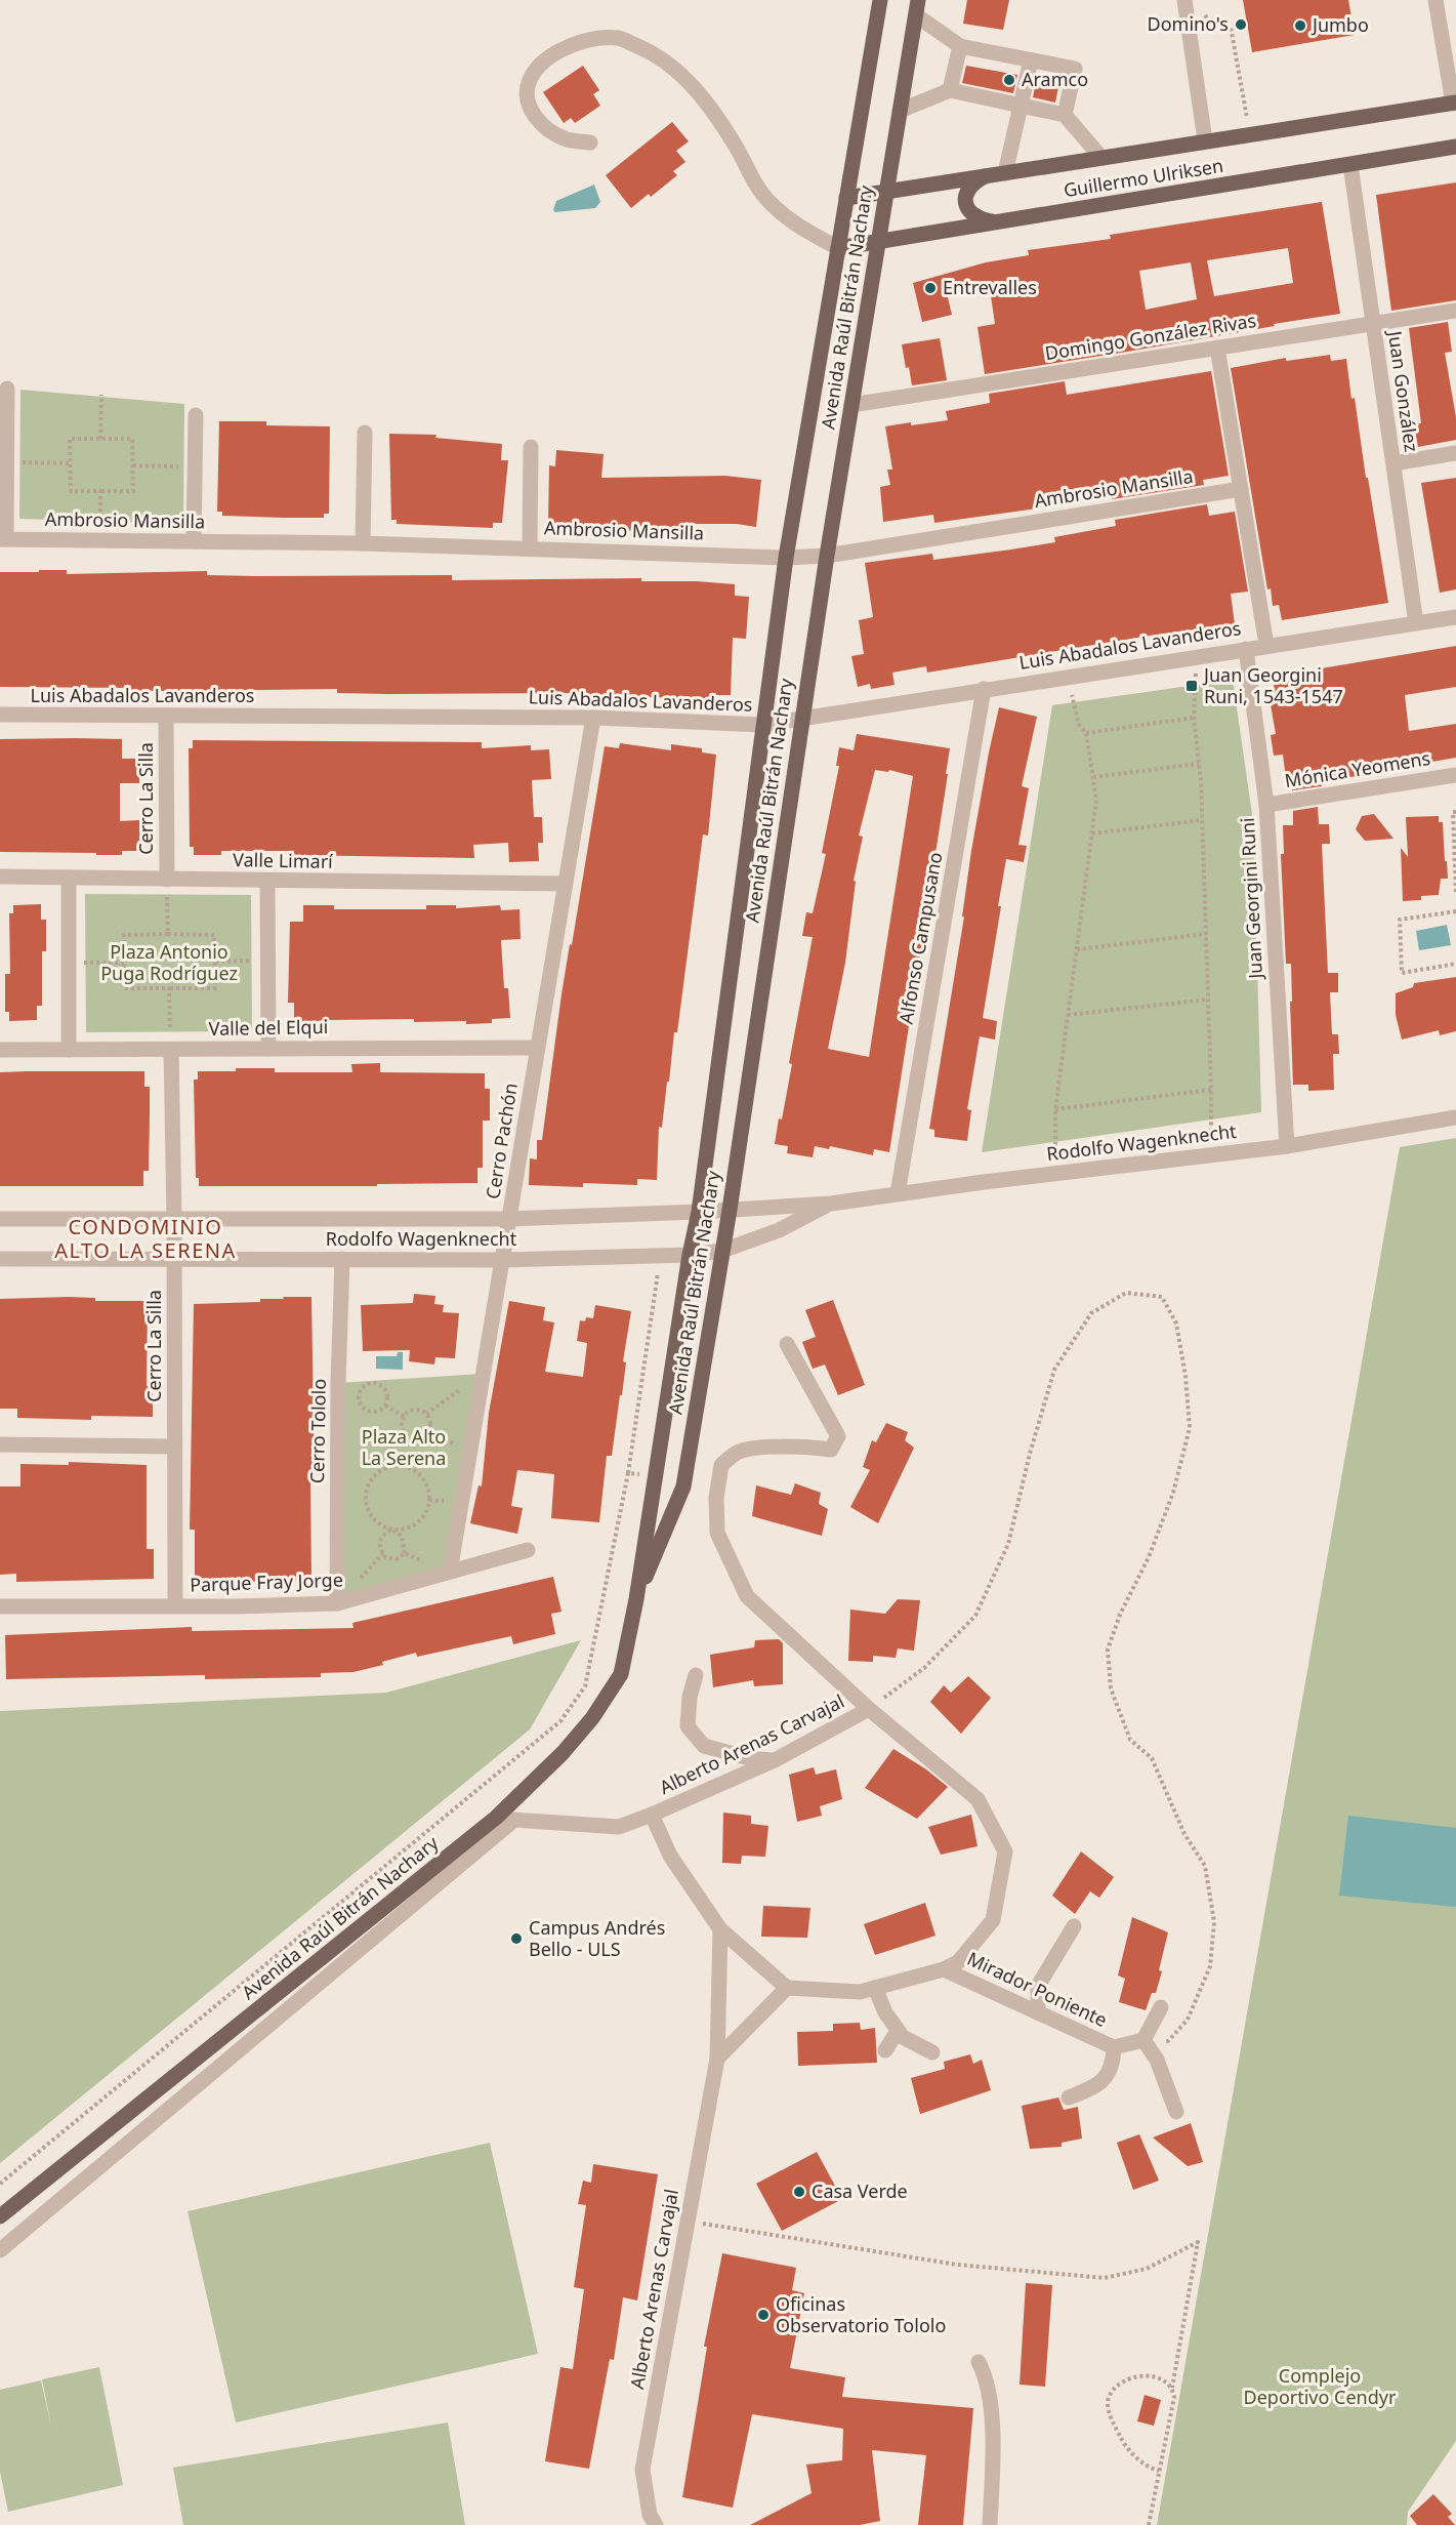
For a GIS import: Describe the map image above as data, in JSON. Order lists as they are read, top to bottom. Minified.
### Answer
{"streets":{"main road":["Guillermo Ulriksen","Avenida Raúl Bitrán Nachary"],"street":["Domingo González Rivas","Juan González","Ambrosio Mansilla","Luis Abadalos Lavanderos","Mónica Yeomens","Cerro La Silla","Valle Limarí","Juan Georgini Runi","Alfonso Campusano","Valle del Elqui","Cerro Pachón","Rodolfo Wagenknecht","Cerro Tololo","Parque Fray Jorge","Alberto Arenas Carvajal","Mirador Poniente"]},"crossings":[["Guillermo Ulriksen","Avenida Raúl Bitrán Nachary"],["Guillermo Ulriksen","Juan González"],["Avenida Raúl Bitrán Nachary","Domingo González Rivas"],["Avenida Raúl Bitrán Nachary","Ambrosio Mansilla"],["Avenida Raúl Bitrán Nachary","Luis Abadalos Lavanderos"],["Avenida Raúl Bitrán Nachary","Rodolfo Wagenknecht"],["Domingo González Rivas","Juan González"],["Juan González","Luis Abadalos Lavanderos"],["Luis Abadalos Lavanderos","Cerro La Silla"],["Luis Abadalos Lavanderos","Juan Georgini Runi"],["Luis Abadalos Lavanderos","Alfonso Campusano"],["Luis Abadalos Lavanderos","Cerro Pachón"],["Mónica Yeomens","Juan Georgini Runi"],["Cerro La Silla","Valle Limarí"],["Cerro La Silla","Valle del Elqui"],["Cerro La Silla","Rodolfo Wagenknecht"],["Cerro La Silla","Parque Fray Jorge"],["Valle Limarí","Cerro Pachón"],["Juan Georgini Runi","Rodolfo Wagenknecht"],["Alfonso Campusano","Rodolfo Wagenknecht"],["Valle del Elqui","Cerro Pachón"],["Cerro Pachón","Rodolfo Wagenknecht"],["Cerro Pachón","Parque Fray Jorge"],["Rodolfo Wagenknecht","Cerro Tololo"],["Cerro Tololo","Parque Fray Jorge"],["Alberto Arenas Carvajal","Mirador Poniente"]],"districts":["CONDOMINIO ALTO LA SERENA"],"parks":["Plaza Antonio Puga Rodríguez","Plaza Alto La Serena","Complejo Deportivo Cendyr"],"places":{"other":["Domino's","Jumbo","Aramco","Entrevalles","Campus Andrés Bello - ULS","Casa Verde","Oficinas Observatorio Tololo"],"transit":["Juan Georgini Runi, 1543-1547"]}}
